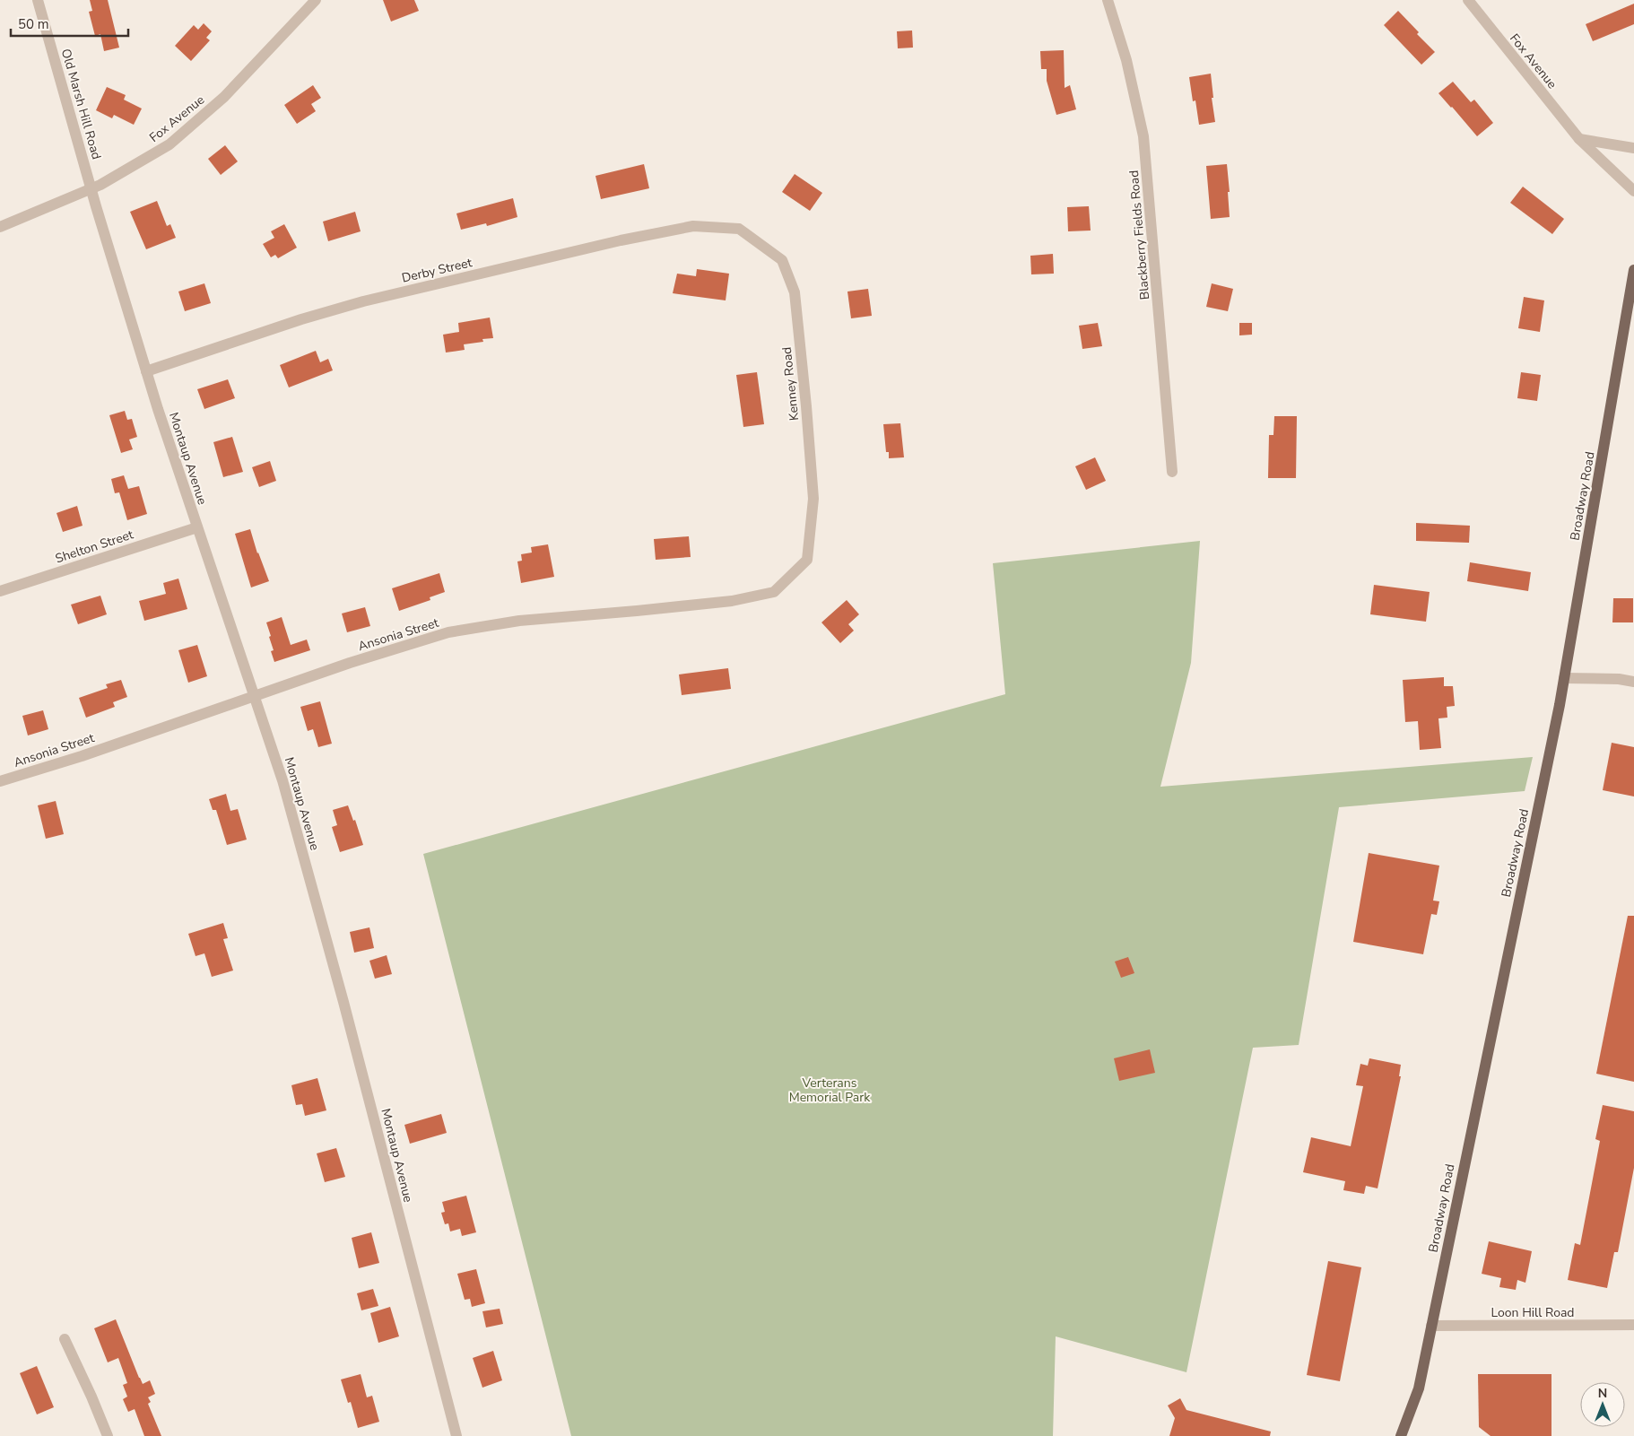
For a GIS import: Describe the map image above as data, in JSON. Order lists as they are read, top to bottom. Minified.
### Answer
{"streets":{"main road":["Broadway Road"],"street":["Fox Avenue","Old Marsh Hill Road","Blackberry Fields Road","Derby Street","Kenney Road","Montaup Avenue","Shelton Street","Ansonia Street","Loon Hill Road"]},"crossings":[["Fox Avenue","Old Marsh Hill Road"],["Fox Avenue","Montaup Avenue"],["Old Marsh Hill Road","Montaup Avenue"],["Derby Street","Kenney Road"],["Derby Street","Montaup Avenue"],["Kenney Road","Ansonia Street"],["Montaup Avenue","Shelton Street"],["Montaup Avenue","Ansonia Street"],["Broadway Road","Loon Hill Road"]],"parks":["Verterans Memorial Park"],"scale_bar":"50 m","north":"top"}
